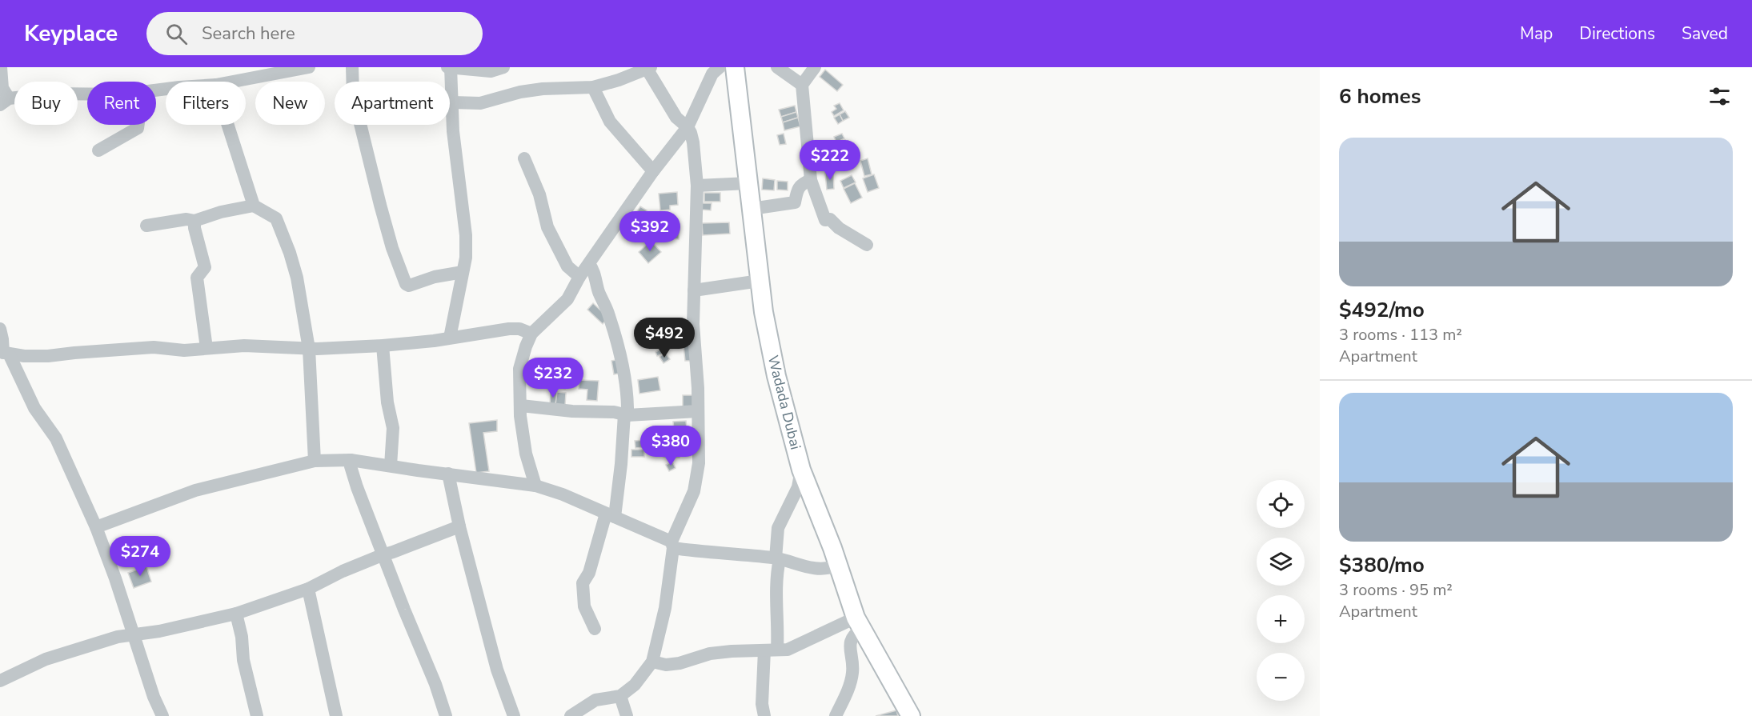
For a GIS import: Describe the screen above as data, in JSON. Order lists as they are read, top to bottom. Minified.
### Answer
{"streets":{"street":["Wadada Dubai"]},"page":{"header":"Keyplace","search":"Search here","nav":["Map","Directions","Saved"],"heading":"6 homes","chip":["Buy","Rent","Filters","New","Apartment"],"list":[{"name":"$492/mo","note":"3 rooms · 113 m² · Apartment"},{"name":"$380/mo","note":"3 rooms · 95 m² · Apartment"}],"price":["$222","$392","$492","$232","$380","$274"],"map_buttons":["+","−"]}}
